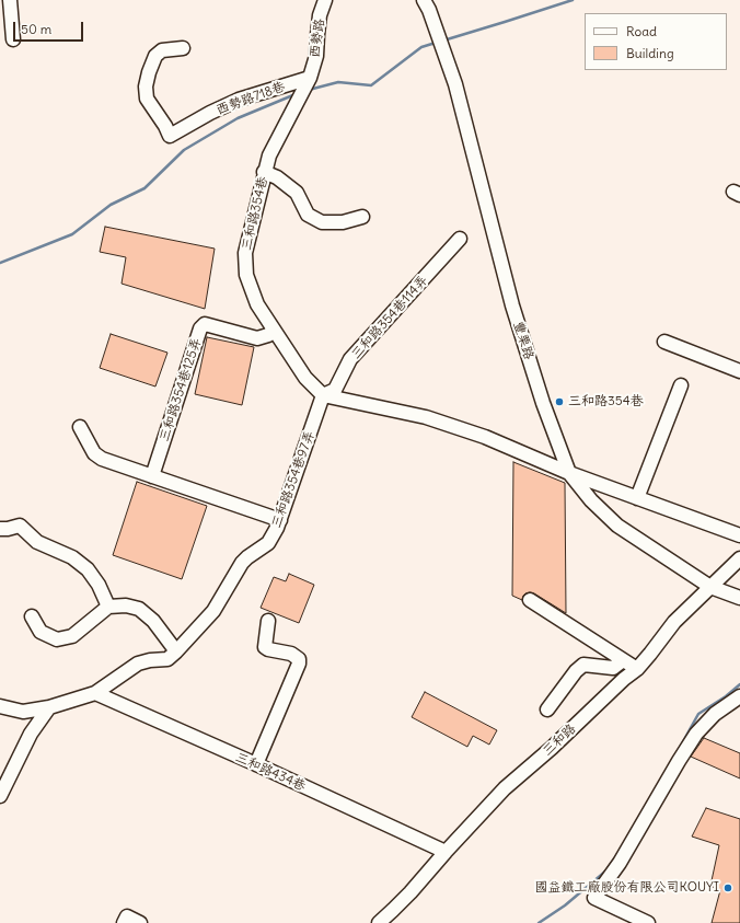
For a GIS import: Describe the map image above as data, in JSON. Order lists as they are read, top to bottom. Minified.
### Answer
{"streets":{"street":["西勢路","西勢路718巷","三和路354巷","三和路354巷114弄","豐栗路","三和路354巷125弄","三和路354巷97弄","三和路","三和路434巷"]},"crossings":[["西勢路","西勢路718巷"],["西勢路","三和路354巷"],["西勢路718巷","三和路354巷"],["三和路354巷","三和路354巷114弄"],["三和路354巷","三和路354巷125弄"],["三和路354巷","三和路354巷97弄"],["三和路354巷114弄","三和路354巷97弄"],["豐栗路","三和路"],["三和路354巷97弄","三和路434巷"],["三和路","三和路434巷"]],"places":["三和路354巷","國益鐵工廠股份有限公司KOUYI"],"legend":["Road","Building"],"scale_bar":"50 m"}
